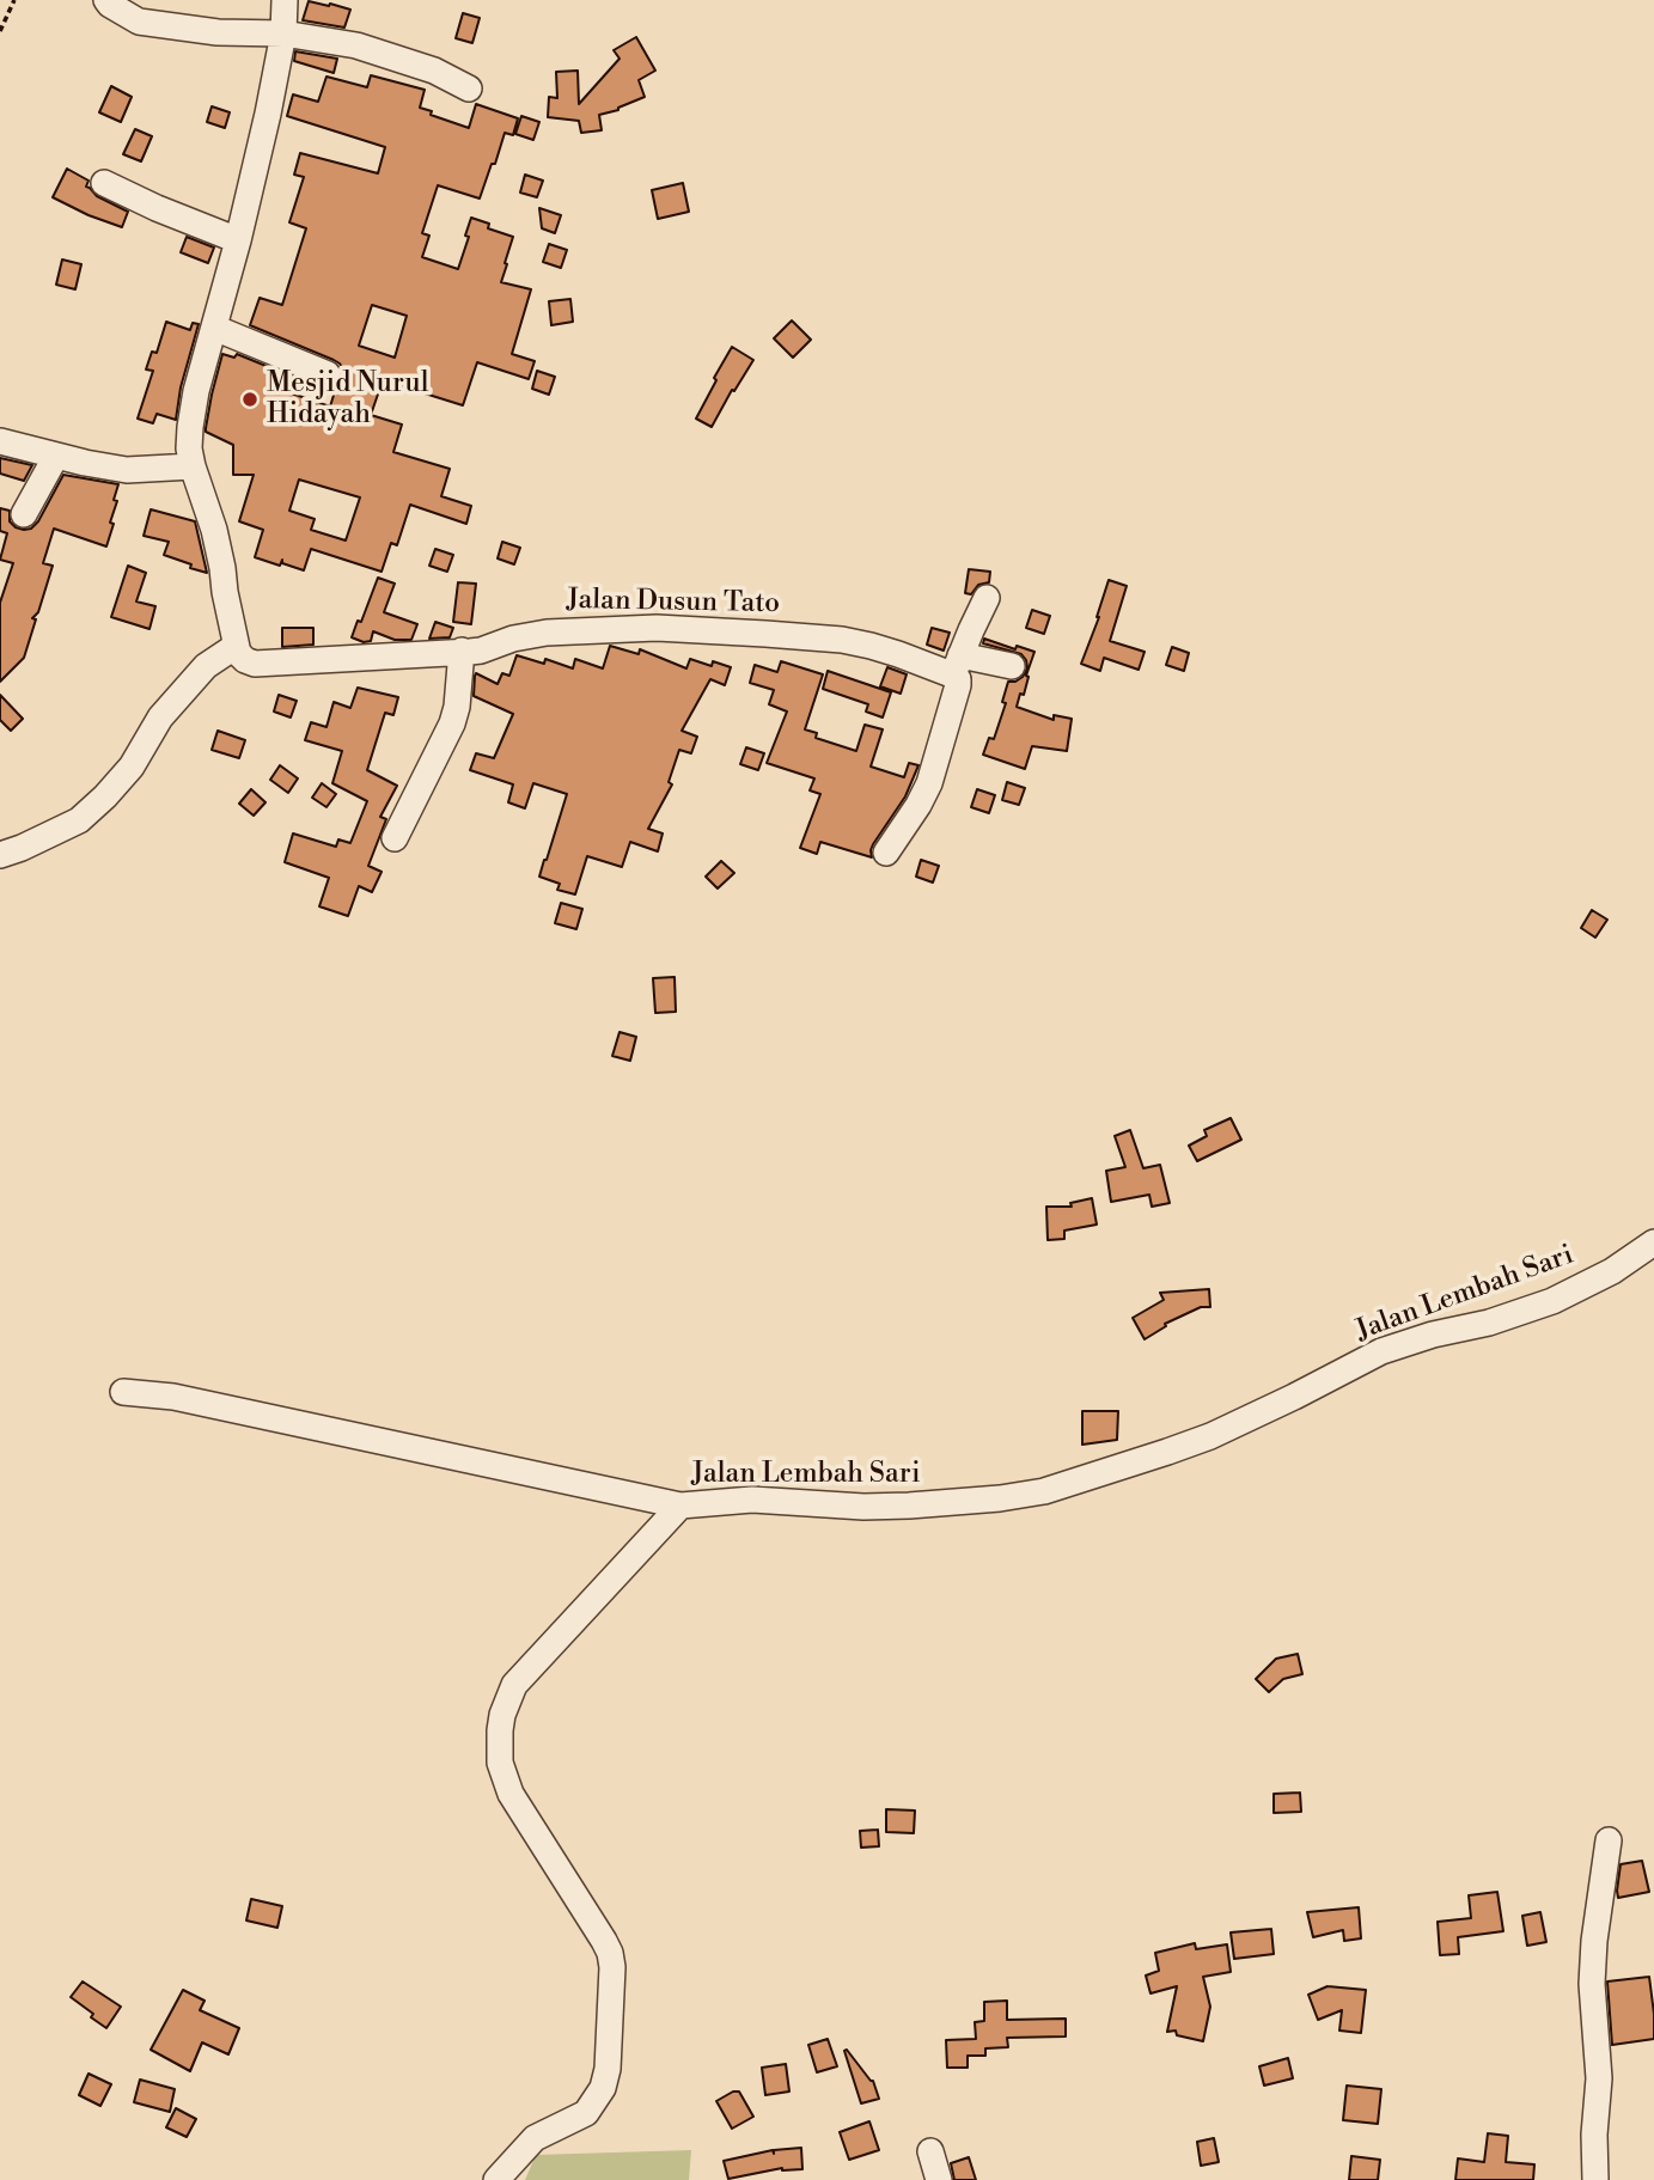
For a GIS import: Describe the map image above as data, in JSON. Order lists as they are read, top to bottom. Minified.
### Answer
{"streets":{"street":["Jalan Dusun Tato","Jalan Lembah Sari"]},"places":["Mesjid Nurul Hidayah"]}
